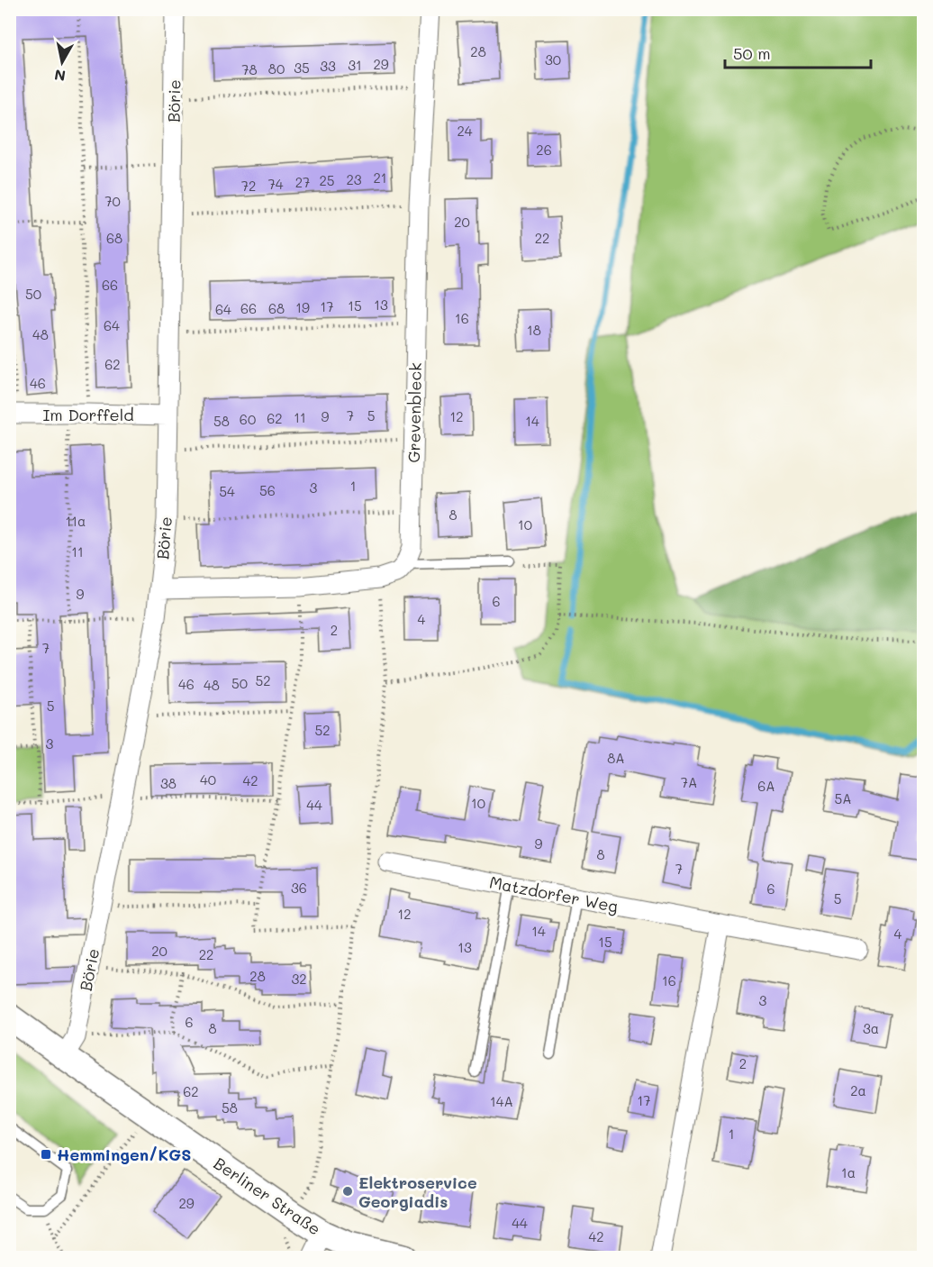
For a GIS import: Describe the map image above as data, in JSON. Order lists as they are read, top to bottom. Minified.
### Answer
{"streets":{"street":["Börie","Grevenbleck","Im Dorffeld","Matzdorfer Weg","Berliner Straße"]},"crossings":[["Börie","Im Dorffeld"],["Börie","Berliner Straße"]],"places":{"transit":["Hemmingen/KGS"],"other":["Elektroservice Georgiadis"]},"house_numbers":["28","30","29","31","33","35","80","78","24","26","21","23","25","27","74","72","70","20","68","22","66","50","13","15","17","19","66","68","64","16","64","18","48","62","46","7","5","9","12","11","62","60","58","14","1","3","56","54","8","11a","10","11","9","6","4","2","7","52","50","46","48","5","52","3","8A","40","42","7A","38","6A","5A","10","44","9","8","7","36","6","5","12","14","4","15","13","20","22","28","32","16","3","6","8","3a","2","2a","62","17","14A","58","1","1a","29","44","42"],"scale_bar":"50 m","north":"bottom"}
